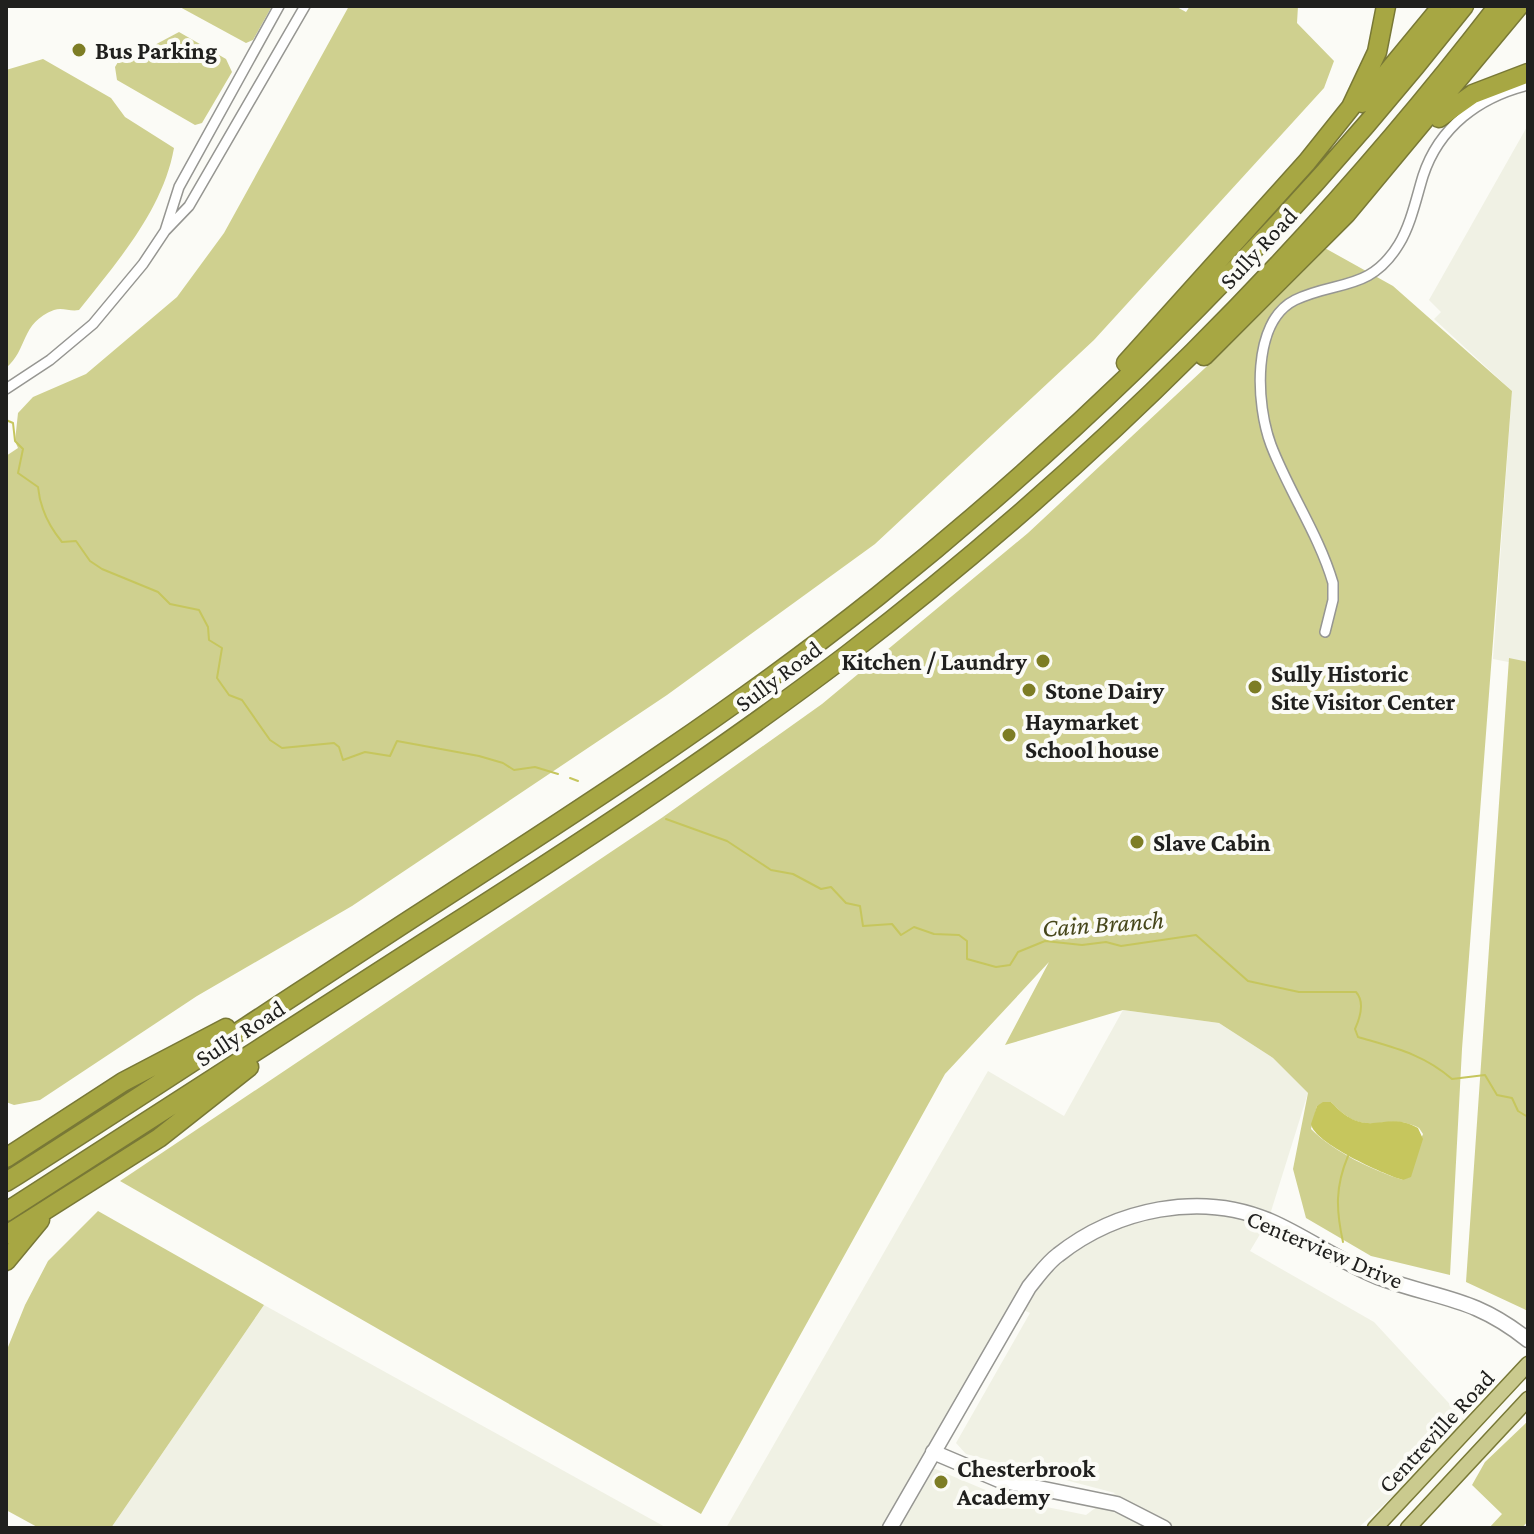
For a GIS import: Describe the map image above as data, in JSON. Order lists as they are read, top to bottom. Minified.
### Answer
{"streets":{"highway":["Sully Road"],"main road":["Centreville Road"],"street":["Centerview Drive"]},"water":["Cain Branch"],"places":["Bus Parking","Kitchen / Laundry","Sully Historic Site Visitor Center","Stone Dairy","Haymarket School house","Slave Cabin","Chesterbrook Academy"]}
